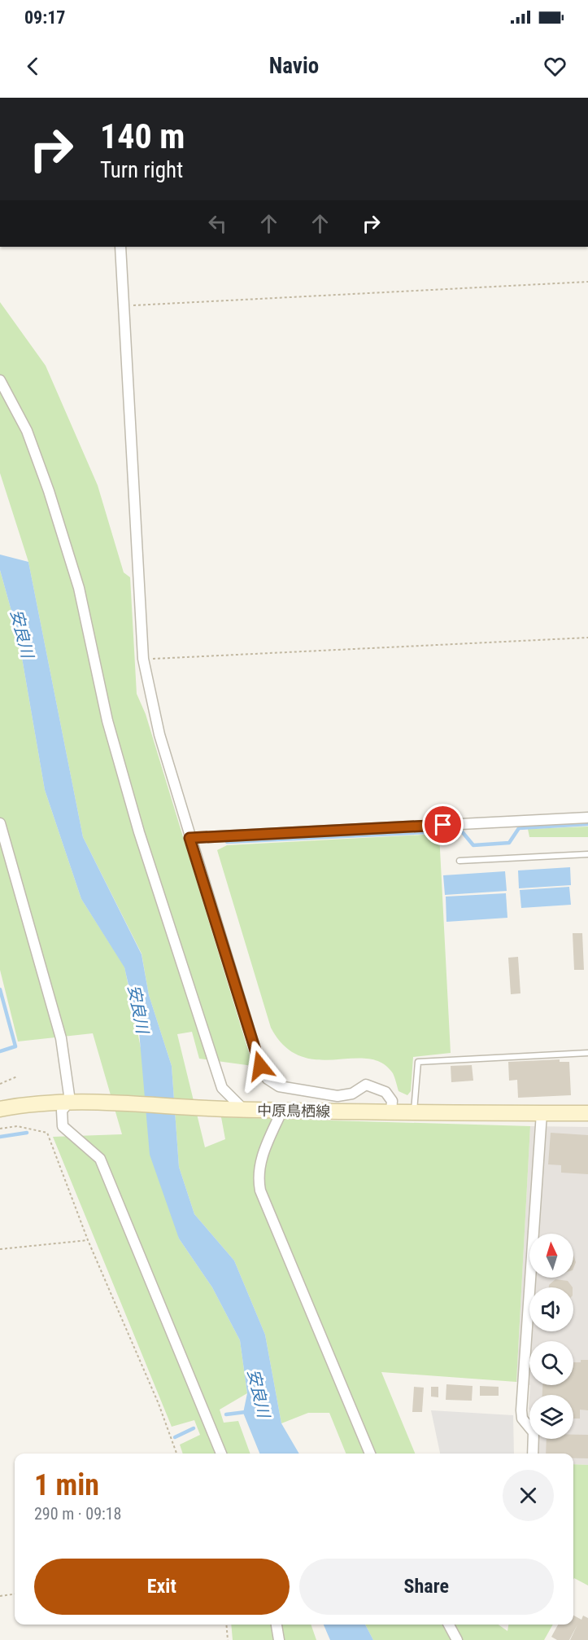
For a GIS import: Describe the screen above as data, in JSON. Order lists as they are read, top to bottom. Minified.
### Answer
{"streets":{"main road":["中原鳥栖線"]},"water":["安良川"],"north":"top","page":{"status":"09:17","header":"Navio","turn":["140 m","Turn right"],"heading":["1 min","290 m · 09:18"],"buttons":["Exit","Share"]}}
